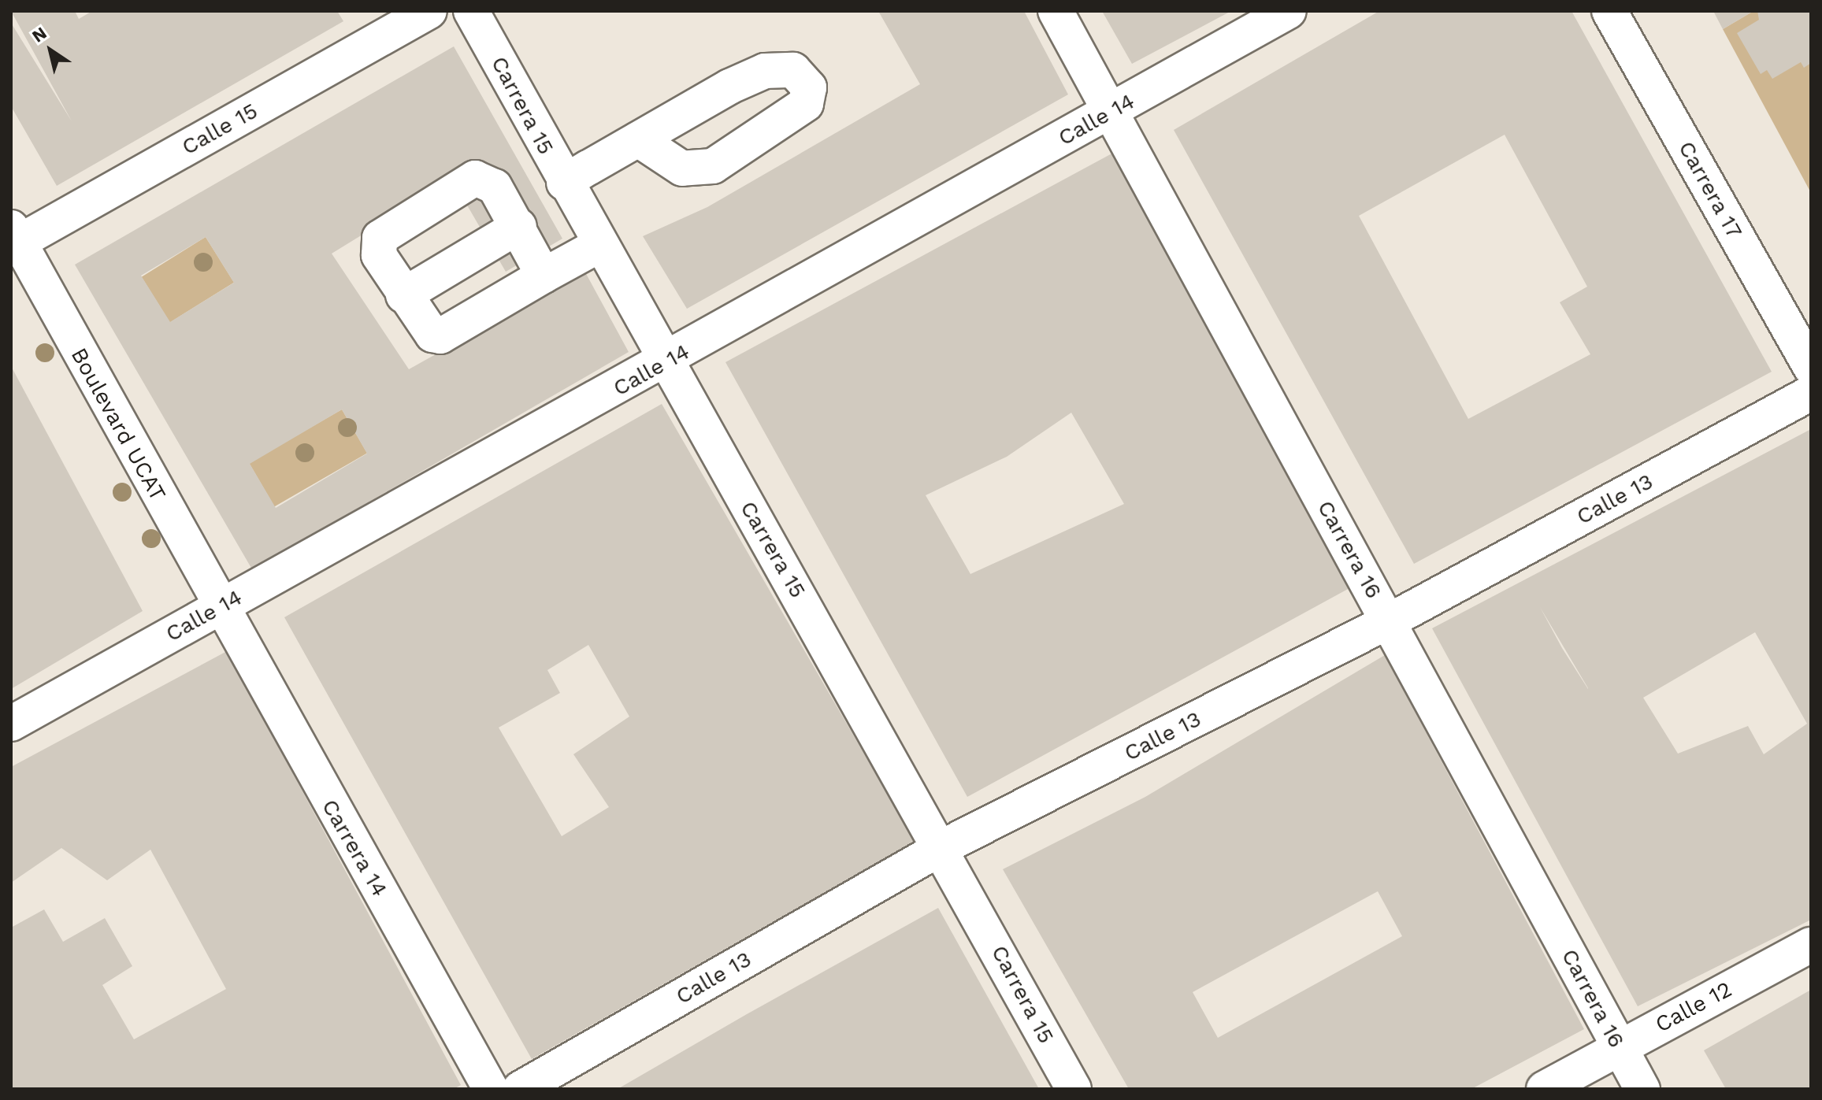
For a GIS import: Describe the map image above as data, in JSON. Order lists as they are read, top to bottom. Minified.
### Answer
{"streets":{"street":["Carrera 15","Calle 14","Calle 15","Carrera 17","Boulevard UCAT","Calle 13","Carrera 16","Carrera 14","Calle 12"]},"crossings":[["Carrera 15","Calle 14"],["Carrera 15","Calle 13"],["Calle 14","Boulevard UCAT"],["Calle 14","Carrera 16"],["Calle 14","Carrera 14"],["Calle 15","Boulevard UCAT"],["Boulevard UCAT","Carrera 14"],["Calle 13","Carrera 16"],["Carrera 16","Calle 12"]],"north":"top left"}
